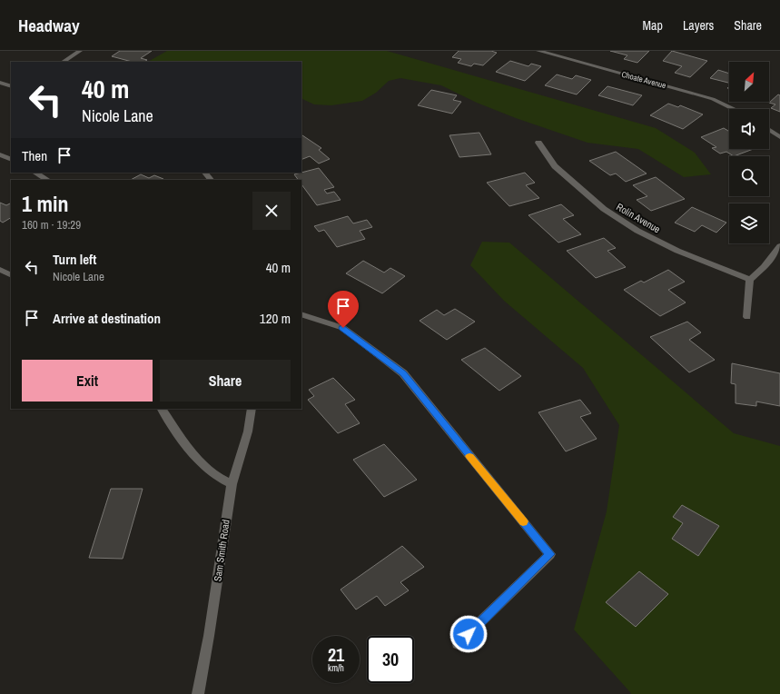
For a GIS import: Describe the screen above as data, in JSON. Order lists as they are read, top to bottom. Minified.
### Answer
{"streets":{"street":["Choate Avenue","Rolin Avenue","Sam Smith Road"]},"north":"top right","page":{"header":"Headway","nav":["Map","Layers","Share"],"turn":["40 m","Nicole Lane"],"then":"Then","heading":["1 min","160 m · 19:29"],"list":[{"name":"Turn left","note":"Nicole Lane","value":"40 m"},{"name":"Arrive at destination","value":"120 m"}],"buttons":["Exit","Share"],"speed":"21 km/h","limit":"30"}}
